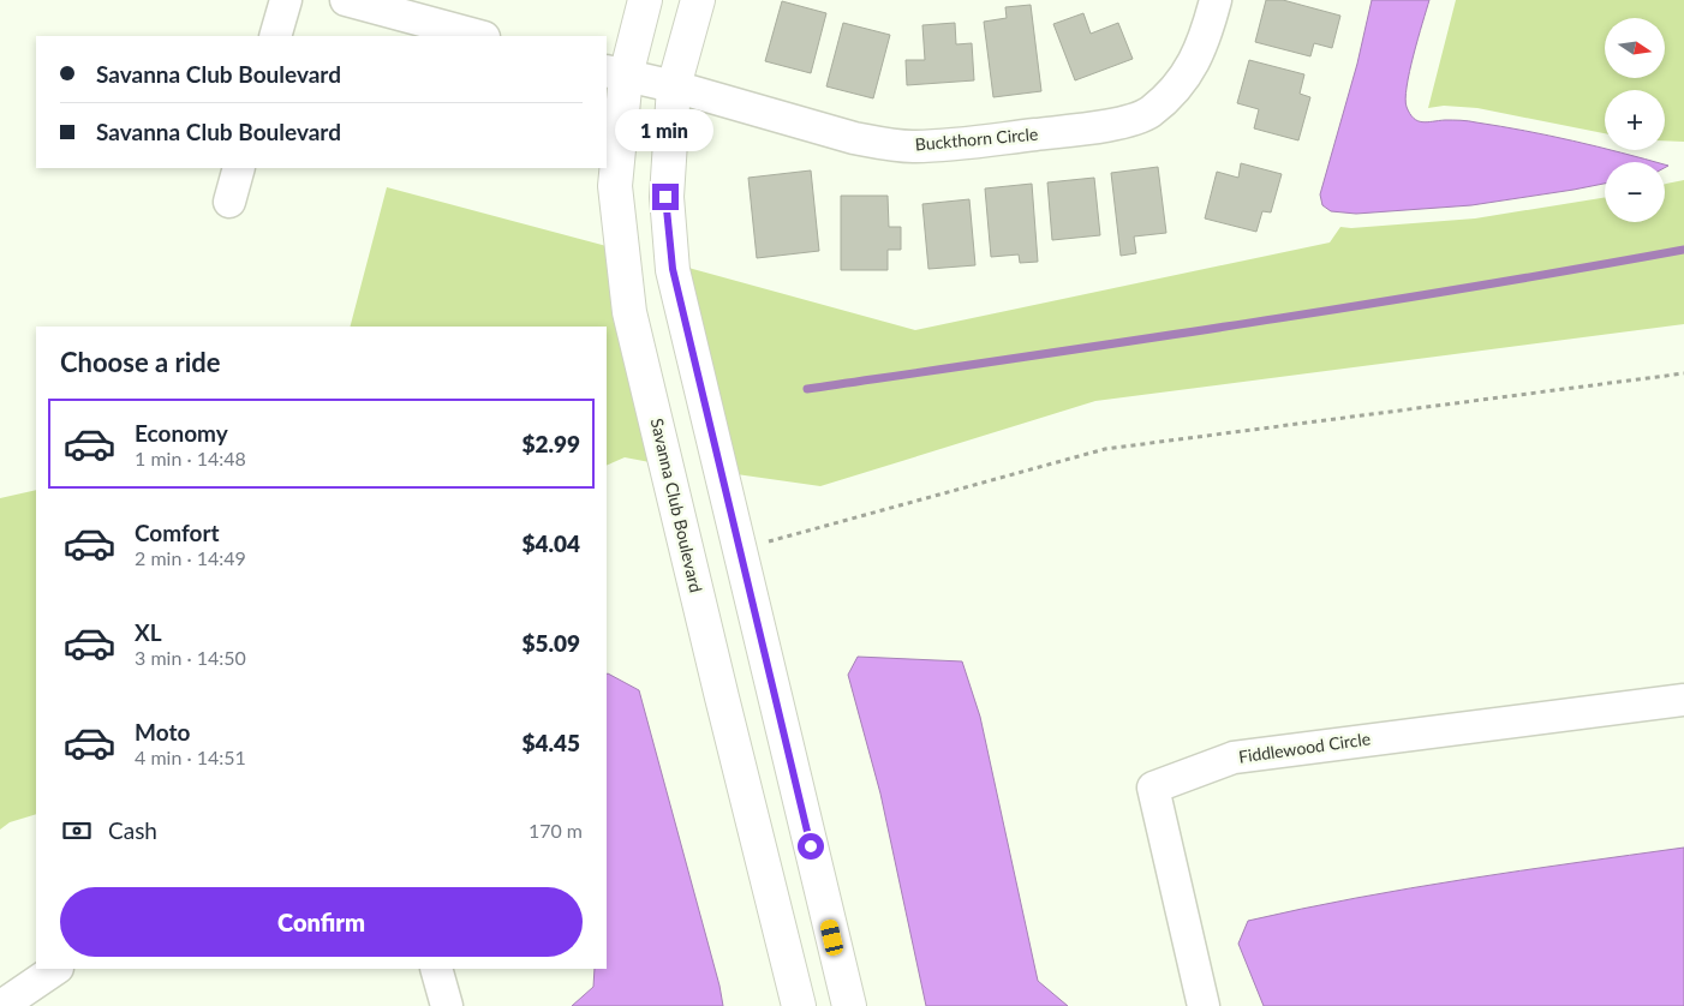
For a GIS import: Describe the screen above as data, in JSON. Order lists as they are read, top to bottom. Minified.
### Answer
{"streets":{"street":["Buckthorn Circle","Savanna Club Boulevard","Fiddlewood Circle"]},"crossings":[["Buckthorn Circle","Savanna Club Boulevard"]],"north":"right","page":{"map_buttons":["+","−"],"banner":["Savanna Club Boulevard","Savanna Club Boulevard"],"bubble":"1 min","heading":"Choose a ride","list":[{"name":"Economy","note":"1 min · 14:48","value":"$2.99"},{"name":"Comfort","note":"2 min · 14:49","value":"$4.04"},{"name":"XL","note":"3 min · 14:50","value":"$5.09"},{"name":"Moto","note":"4 min · 14:51","value":"$4.45"}],"pay":["Cash","170 m"],"buttons":"Confirm"}}
